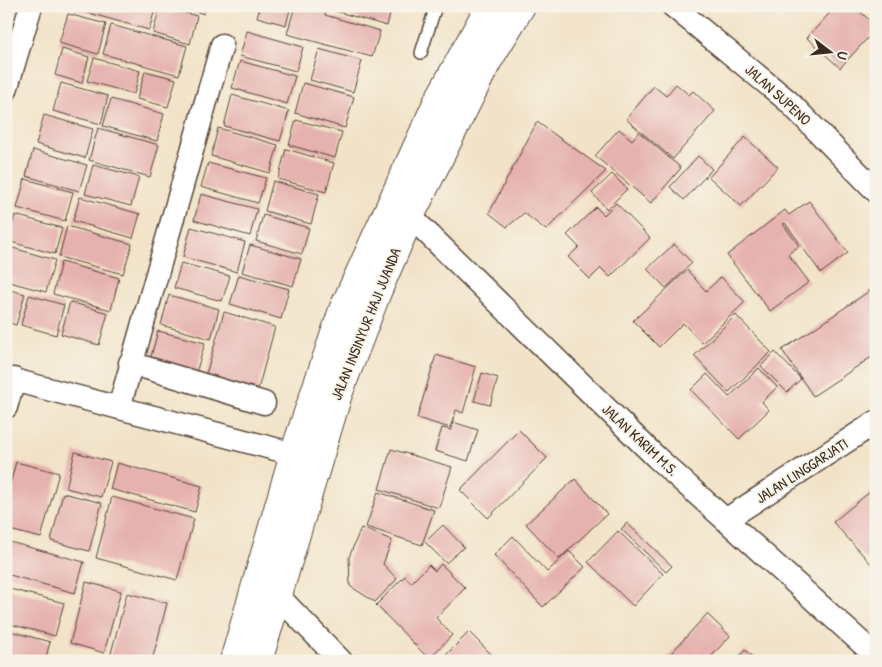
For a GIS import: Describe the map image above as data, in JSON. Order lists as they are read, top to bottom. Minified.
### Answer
{"streets":{"main road":["JALAN INSINYUR HAJI JUANDA"],"street":["JALAN SUPENO","JALAN KARIM M.S.","JALAN LINGGARJATI"]},"crossings":[["JALAN INSINYUR HAJI JUANDA","JALAN KARIM M.S."],["JALAN KARIM M.S.","JALAN LINGGARJATI"]],"north":"right"}
